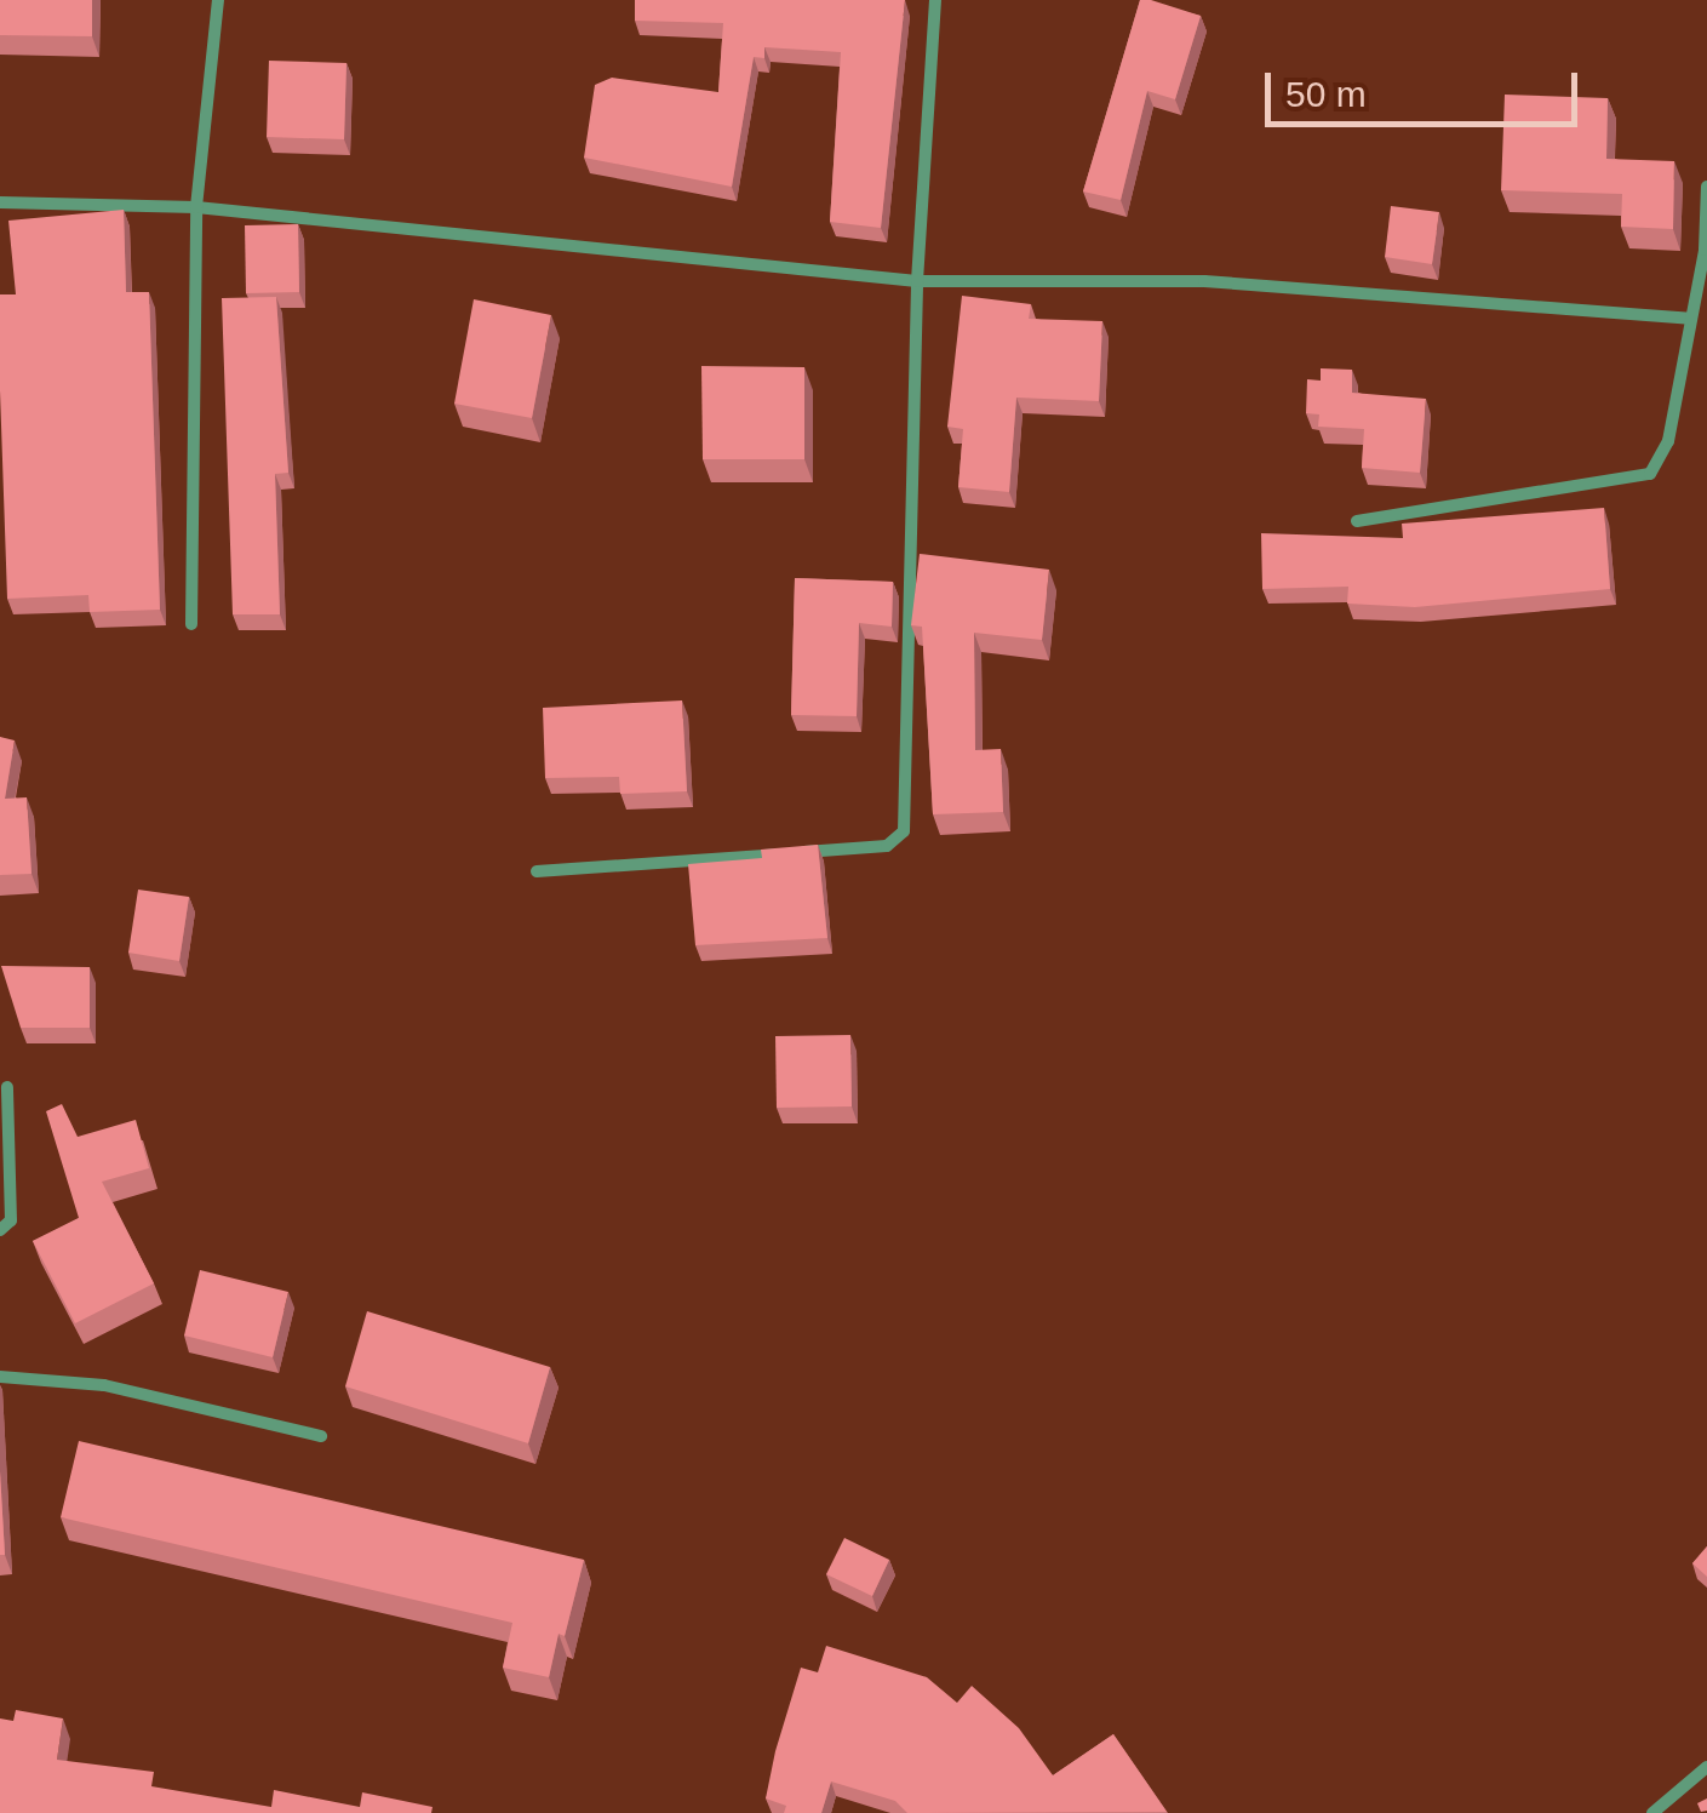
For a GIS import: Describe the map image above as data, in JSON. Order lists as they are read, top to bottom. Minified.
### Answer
{"scale_bar":"50 m"}
